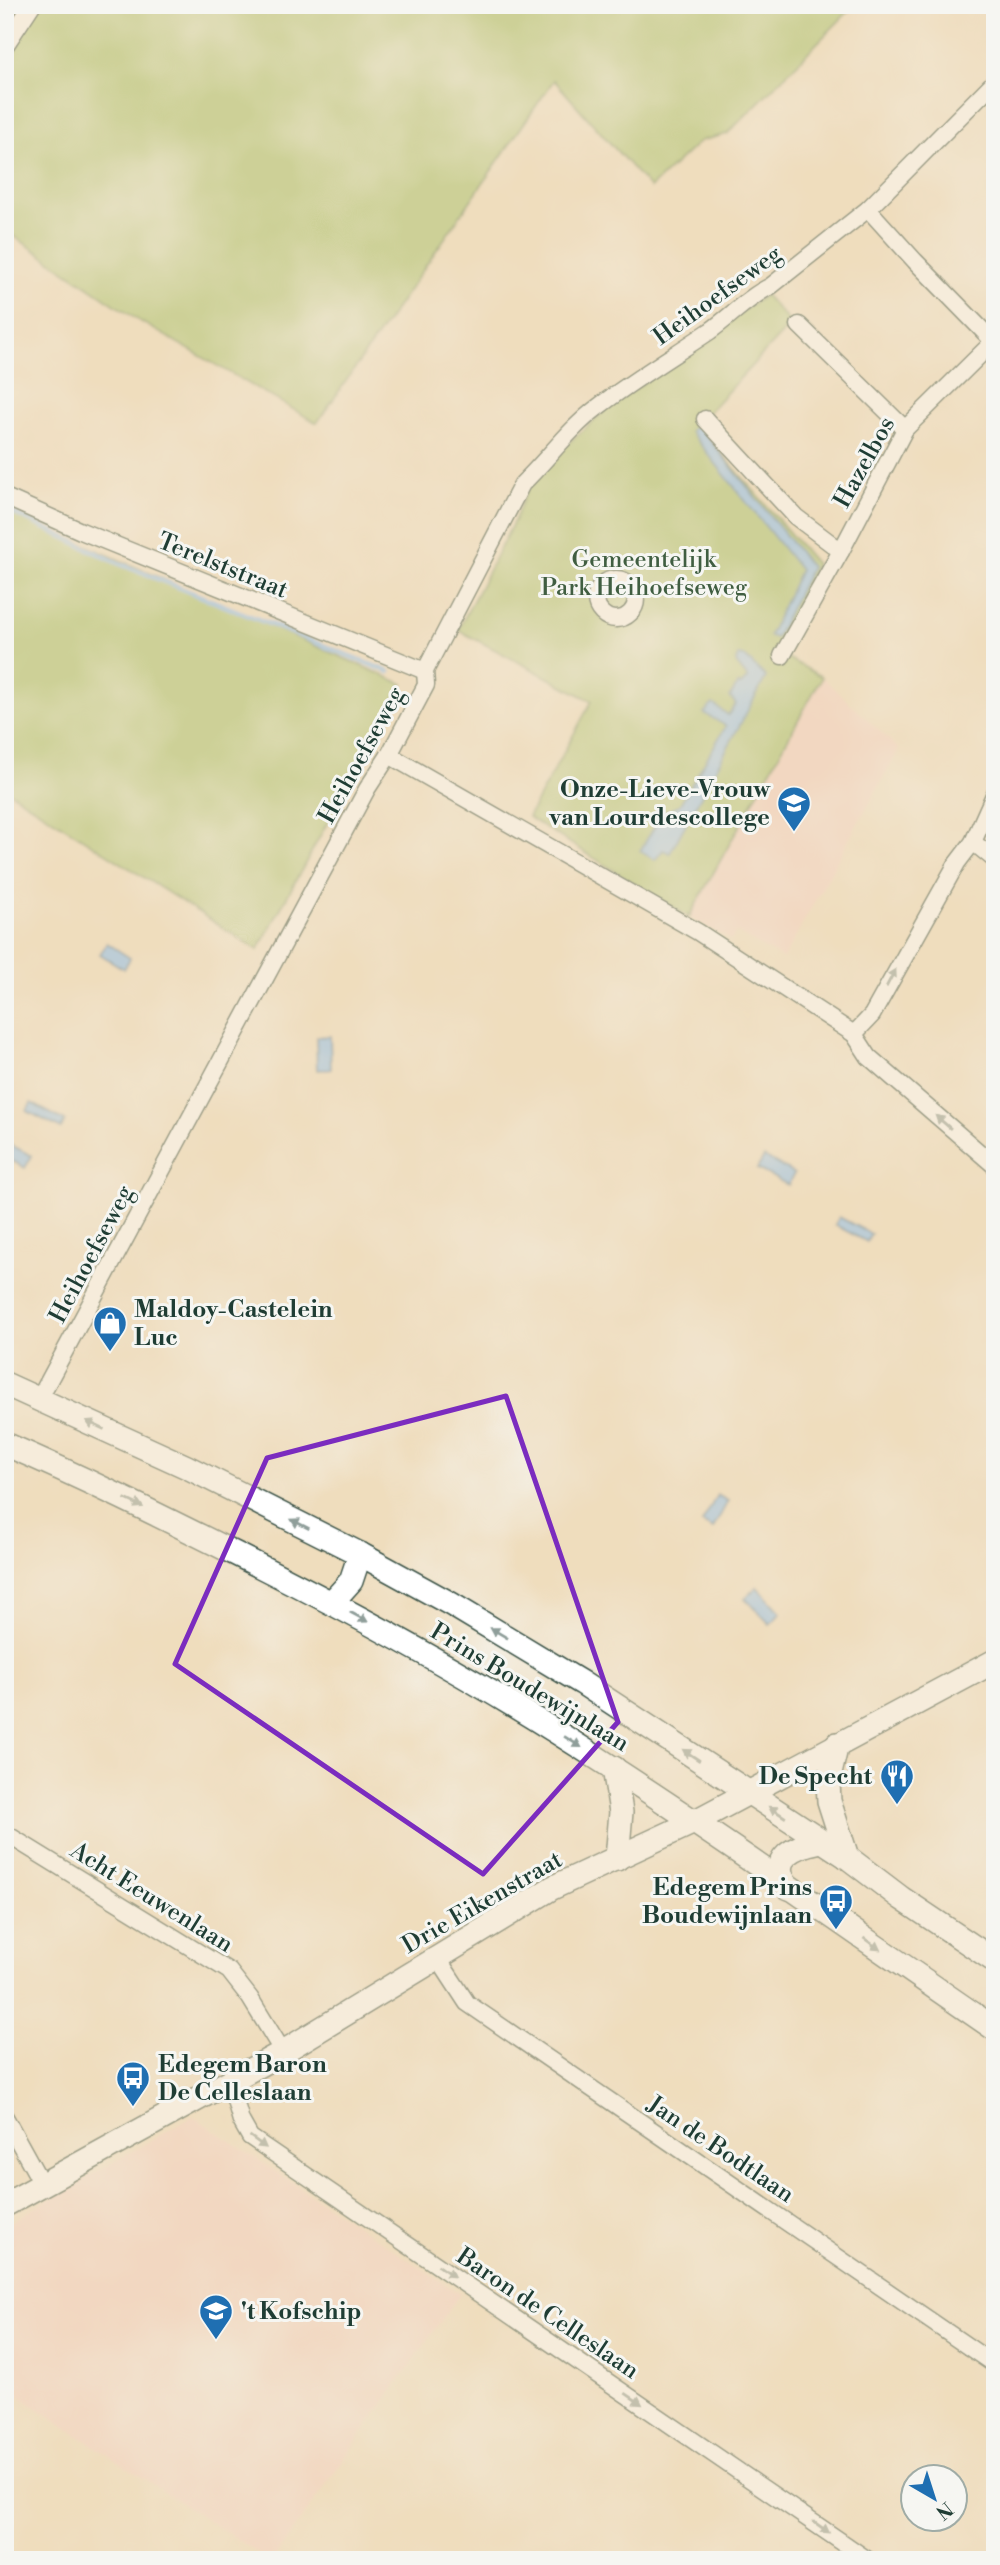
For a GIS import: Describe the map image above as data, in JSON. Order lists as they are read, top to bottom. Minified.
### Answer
{"streets":{"main road":["Prins Boudewijnlaan","Drie Eikenstraat"],"street":["Heihoefseweg","Hazelbos","Terelststraat","Acht Eeuwenlaan","Jan de Bodtlaan","Baron de Celleslaan"]},"crossings":[["Heihoefseweg","Terelststraat"],["Heihoefseweg","Prins Boudewijnlaan"],["Prins Boudewijnlaan","Drie Eikenstraat"],["Acht Eeuwenlaan","Drie Eikenstraat"],["Drie Eikenstraat","Jan de Bodtlaan"],["Drie Eikenstraat","Baron de Celleslaan"]],"one_way":["Baron de Celleslaan"],"parks":["Gemeentelijk Park Heihoefseweg"],"places":{"school or university":["Onze-Lieve-Vrouw van Lourdescollege","'t Kofschip"],"shop":["Maldoy-Castelein Luc"],"restaurant":["De Specht"],"bus stop":["Edegem Prins Boudewijnlaan","Edegem Baron De Celleslaan"]},"north":"bottom right"}
